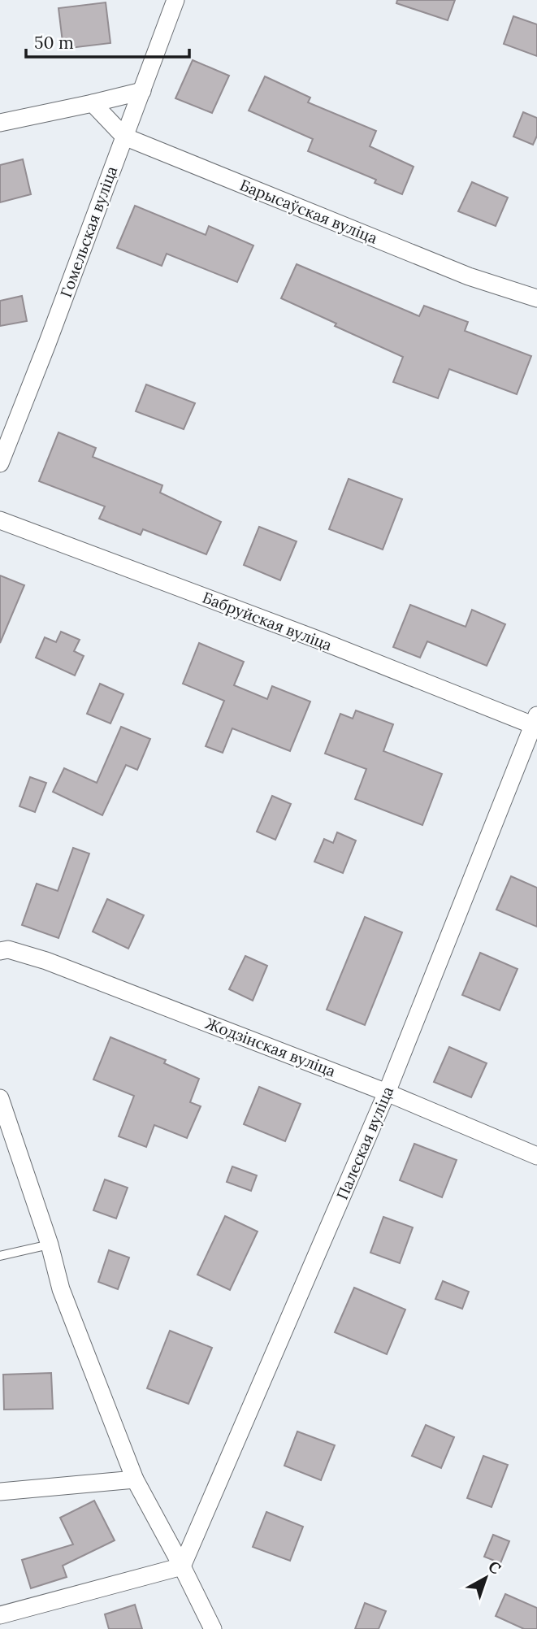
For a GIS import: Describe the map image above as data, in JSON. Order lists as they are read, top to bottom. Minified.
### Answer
{"streets":{"street":["Барысаўская вуліца","Гомельская вуліца","Бабруйская вуліца","Жодзінская вуліца","Палеская вуліца"]},"crossings":[["Барысаўская вуліца","Гомельская вуліца"],["Бабруйская вуліца","Палеская вуліца"],["Жодзінская вуліца","Палеская вуліца"]],"scale_bar":"50 m","north":"top right"}
